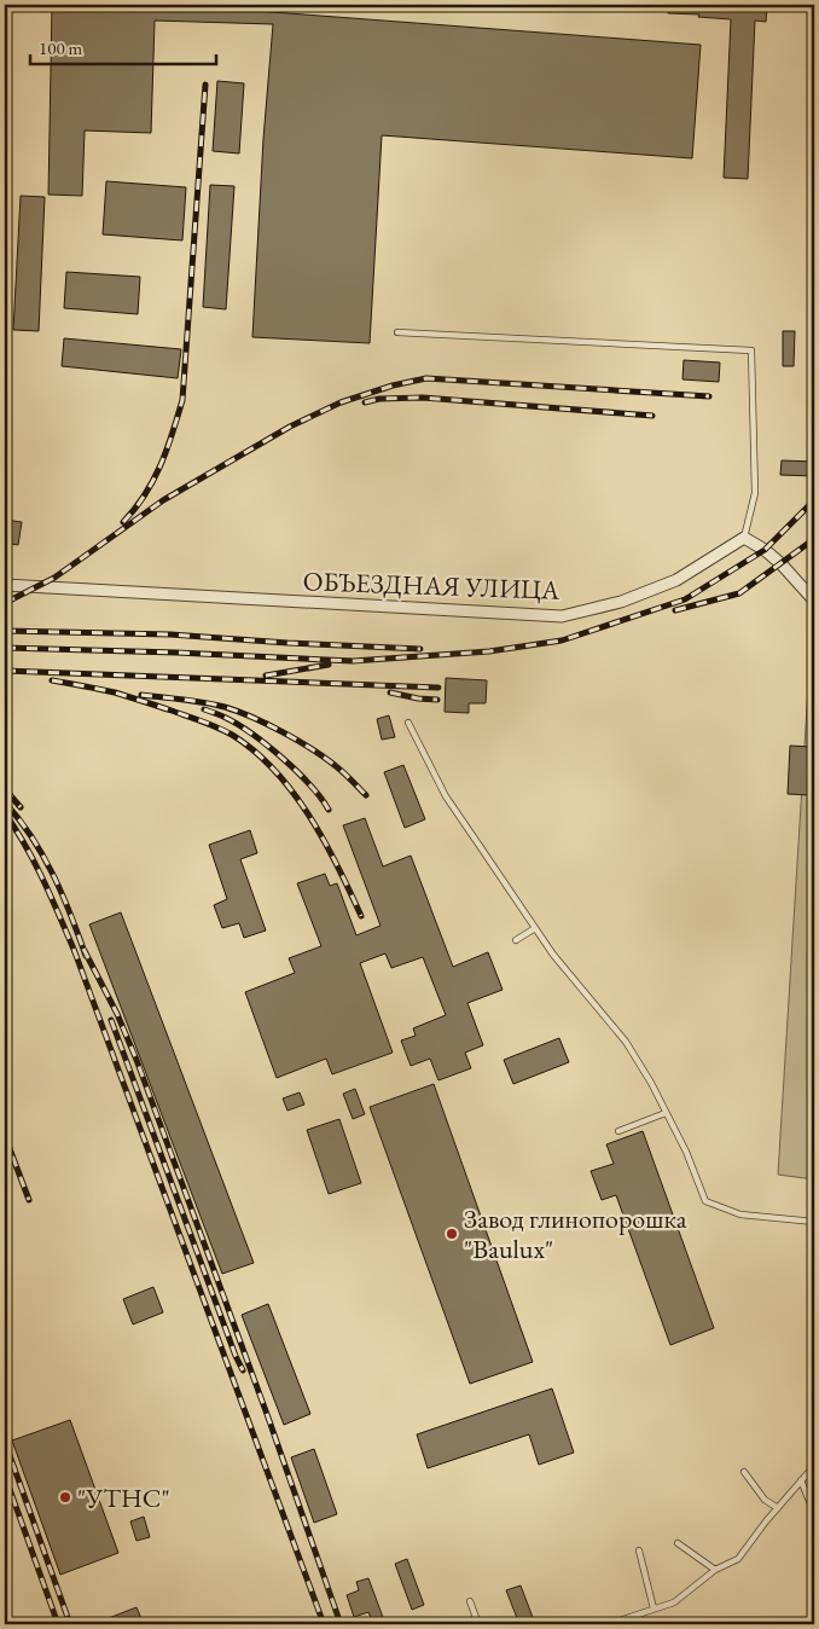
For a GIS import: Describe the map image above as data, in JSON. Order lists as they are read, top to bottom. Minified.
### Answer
{"streets":{"street":["ОБЪЕЗДНАЯ УЛИЦА"]},"places":["Завод глинопорошка \"Baulux\"","\"УТНС\""],"scale_bar":"100 m"}
